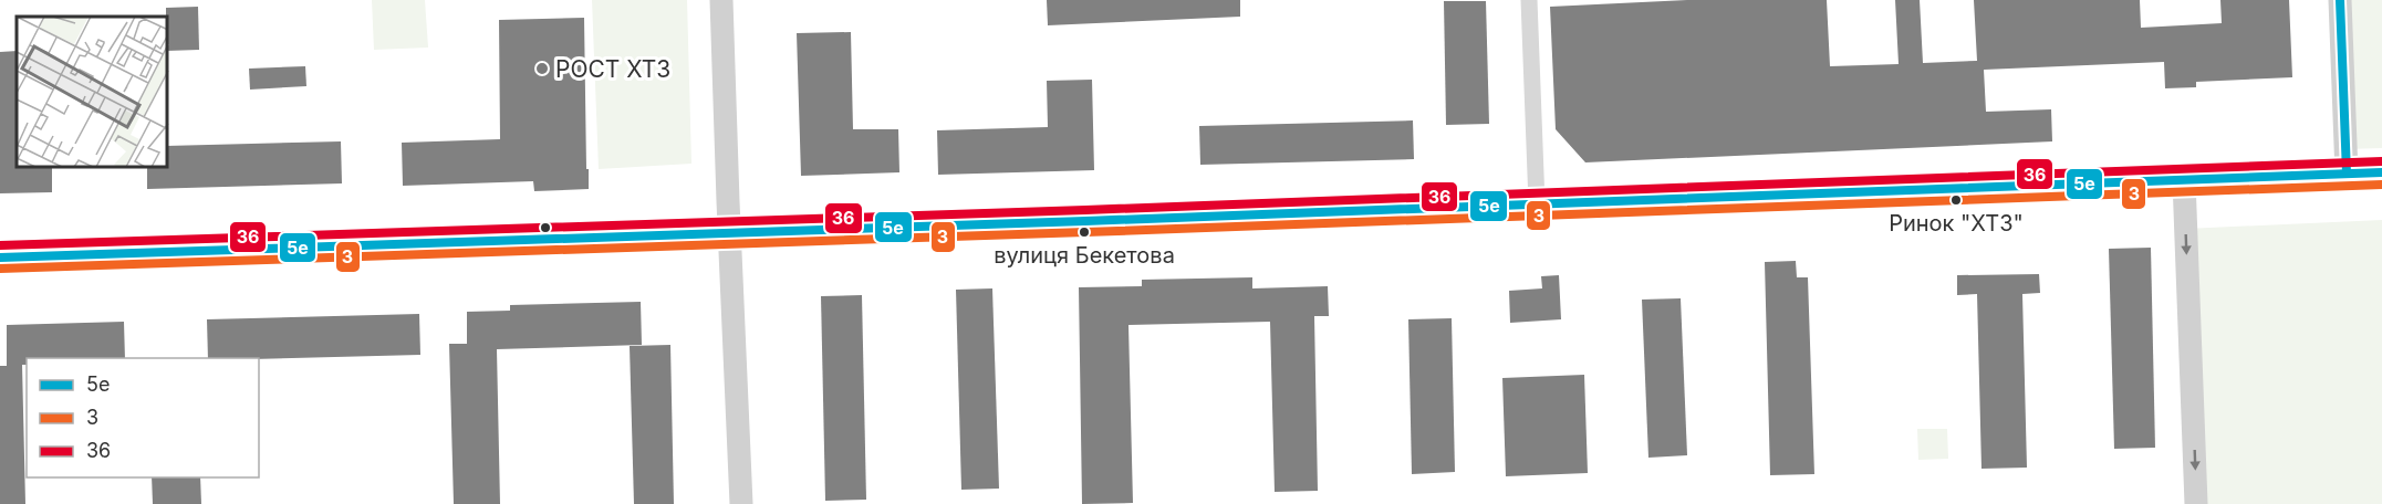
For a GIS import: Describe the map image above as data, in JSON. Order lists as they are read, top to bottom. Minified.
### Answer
{"places":["РОСТ ХТЗ","Ринок \"ХТЗ\"","вулиця Бекетова"],"lines":["transit line 5е","transit line 36","transit line 3"],"legend":["5е","3","36"]}
